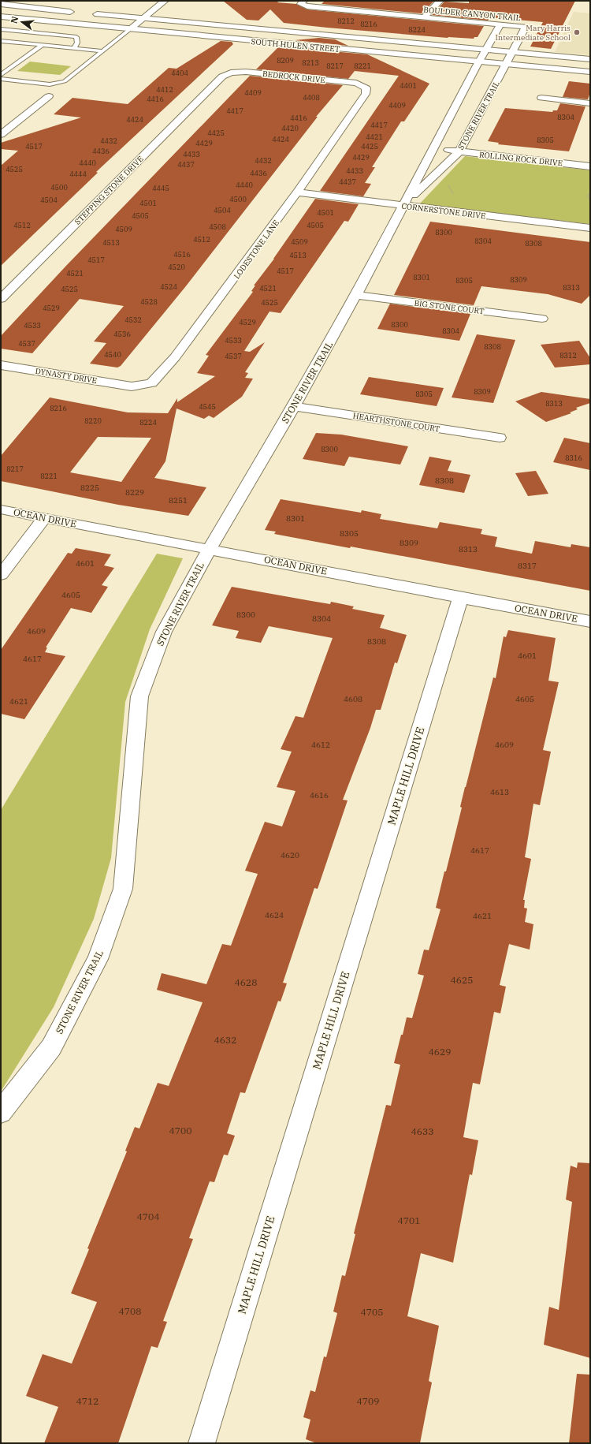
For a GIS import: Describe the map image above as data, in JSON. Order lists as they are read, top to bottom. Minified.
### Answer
{"streets":{"street":["BOULDER CANYON TRAIL","SOUTH HULEN STREET","BEDROCK DRIVE","STONE RIVER TRAIL","ROLLING ROCK DRIVE","STEPPING STONE DRIVE","CORNERSTONE DRIVE","LODESTONE LANE","BIG STONE COURT","DYNASTY DRIVE","HEARTHSTONE COURT","OCEAN DRIVE","MAPLE HILL DRIVE"]},"crossings":[["BOULDER CANYON TRAIL","STONE RIVER TRAIL"],["SOUTH HULEN STREET","STONE RIVER TRAIL"],["BEDROCK DRIVE","STEPPING STONE DRIVE"],["BEDROCK DRIVE","LODESTONE LANE"],["STONE RIVER TRAIL","ROLLING ROCK DRIVE"],["STONE RIVER TRAIL","CORNERSTONE DRIVE"],["STONE RIVER TRAIL","BIG STONE COURT"],["STONE RIVER TRAIL","HEARTHSTONE COURT"],["STONE RIVER TRAIL","OCEAN DRIVE"],["CORNERSTONE DRIVE","LODESTONE LANE"],["LODESTONE LANE","DYNASTY DRIVE"],["OCEAN DRIVE","MAPLE HILL DRIVE"]],"places":["Mary Harris Intermediate School"],"house_numbers":["8212","8216","8224","8209","8213","8217","8221","4404","4401","4412","4409","4408","4416","4409","4417","8304","4416","4424","4417","4420","4425","4421","4424","8305","4432","4429","4517","4425","4436","4433","4429","4432","4440","4437","4525","4433","4436","4444","4437","4440","4500","4445","4500","4504","4501","4504","4501","4505","4512","4505","4508","4509","8300","4512","8304","4509","4513","8308","4516","4513","4517","4520","4517","4521","8301","8309","8305","4524","8313","4521","4525","4528","4525","4529","4532","4529","8300","4533","8304","4536","4533","4537","8308","4540","8312","4537","8309","8305","8313","4545","8216","8220","8224","8300","8316","8217","8221","8308","8225","8229","8251","8301","8305","8309","8313","4601","8317","4605","8300","8304","4609","8308","4601","4617","4608","4605","4621","4612","4609","4613","4616","4617","4620","4624","4621","4625","4628","4632","4629","4700","4633","4704","4701","4708","4705","4712","4709"],"north":"left"}
